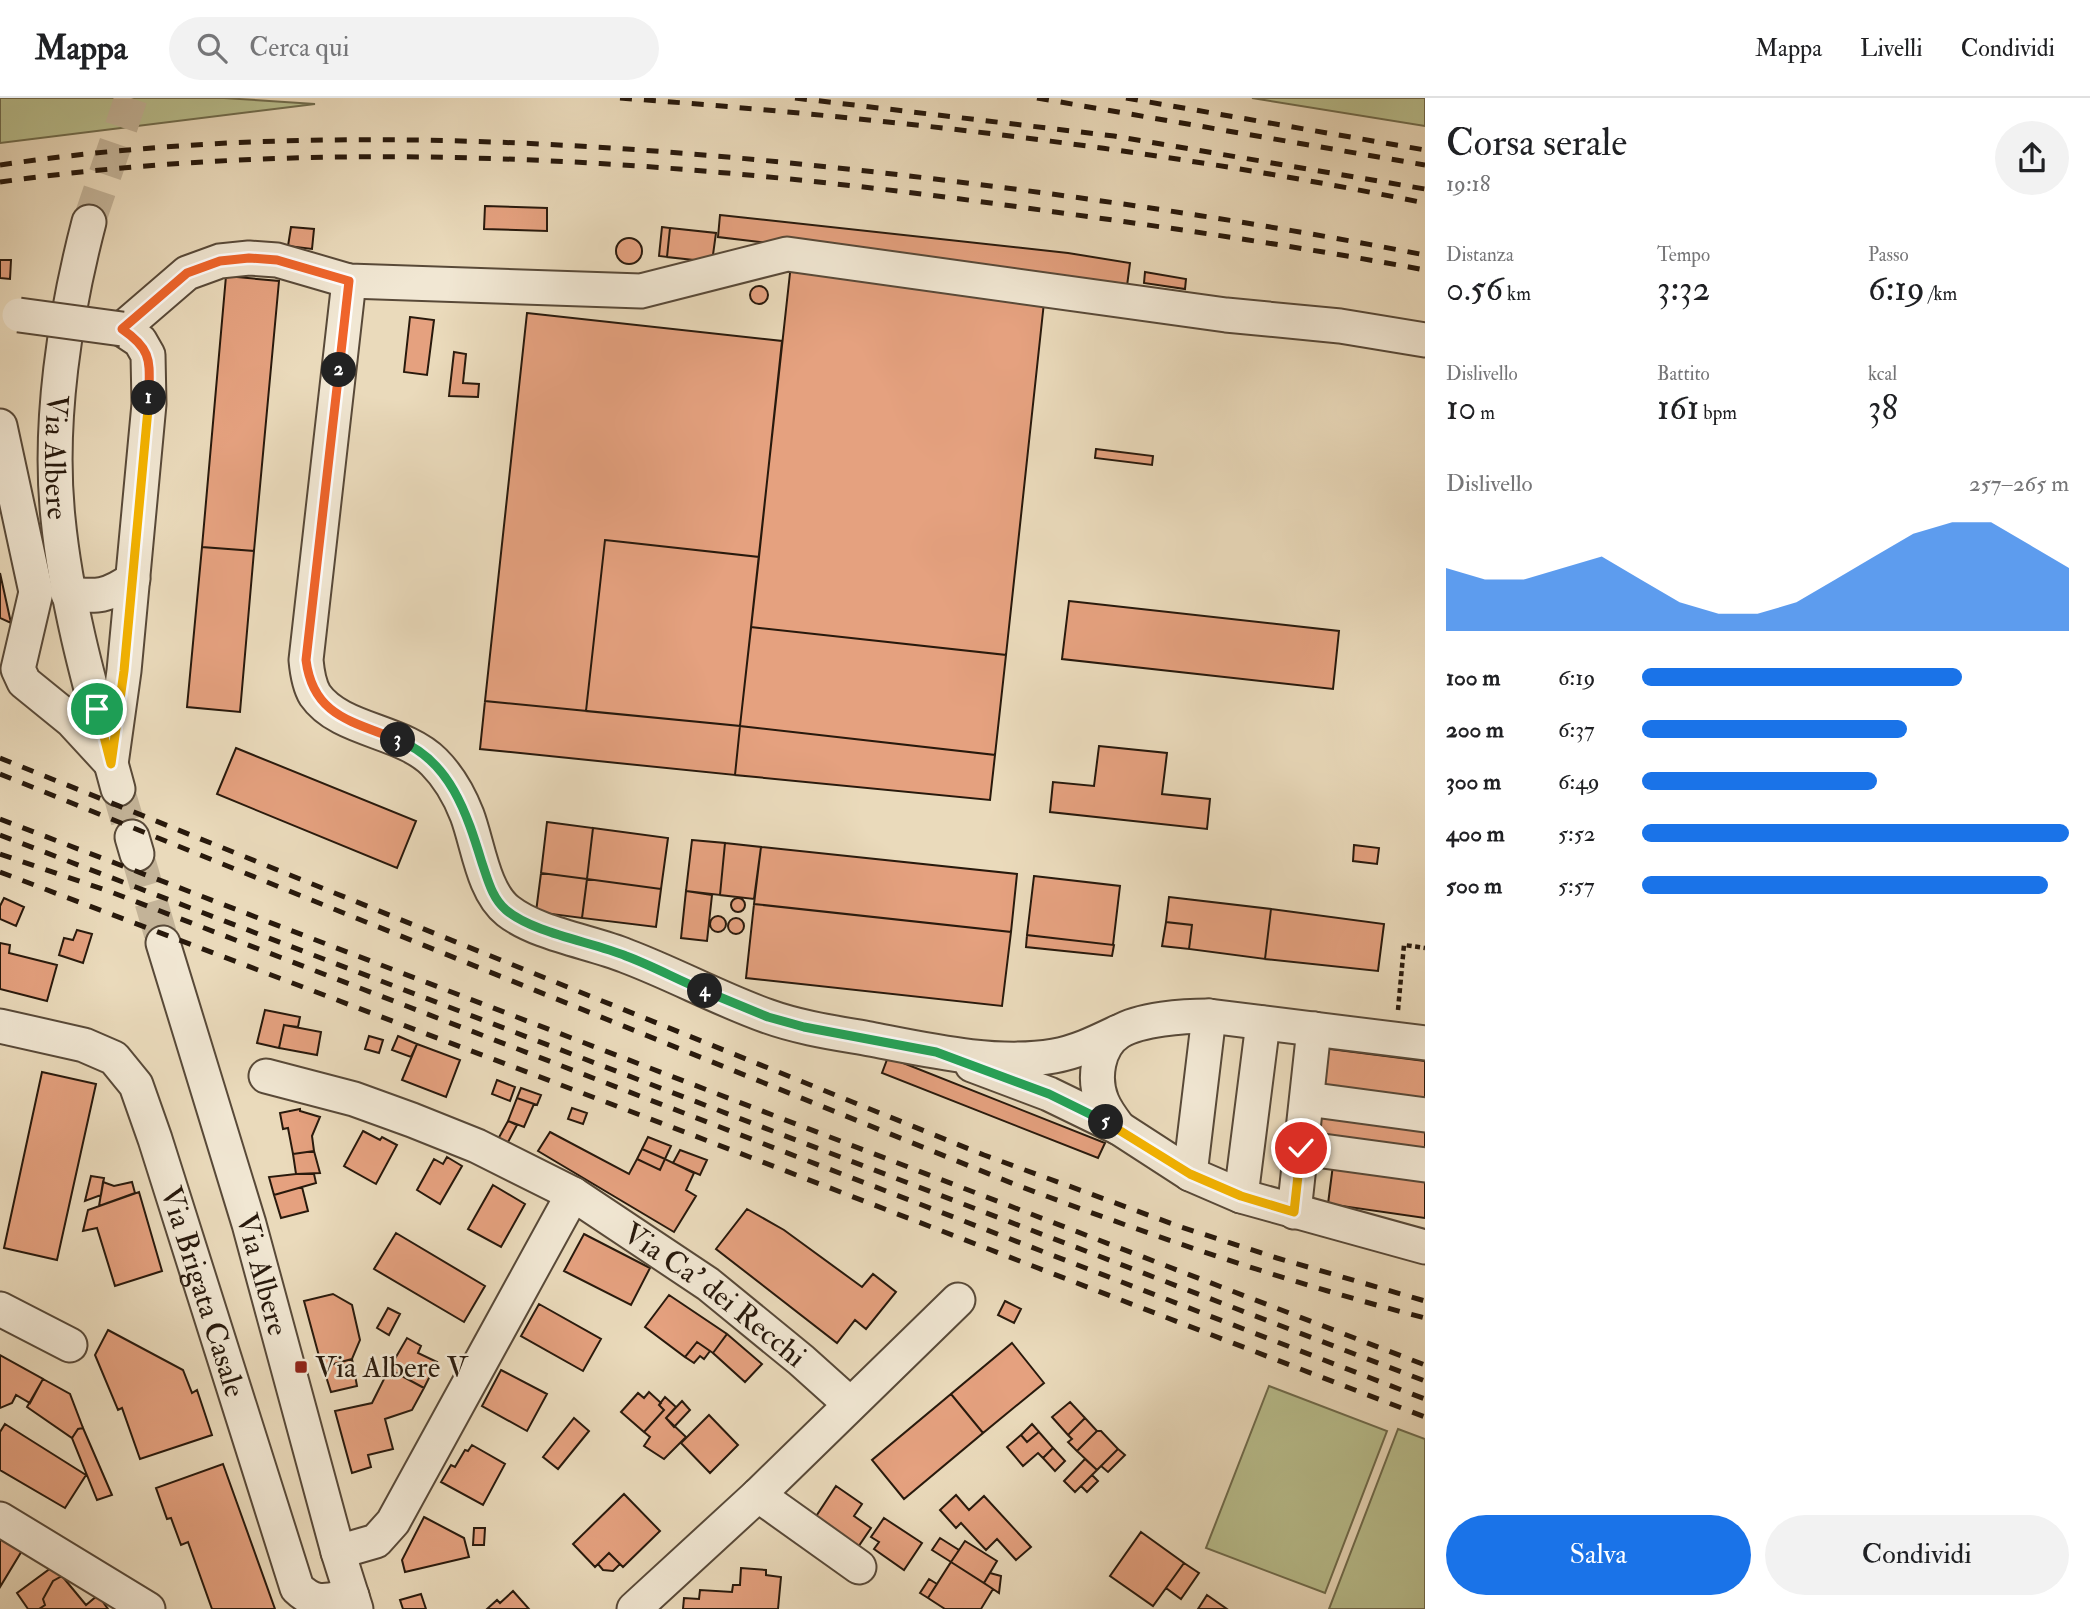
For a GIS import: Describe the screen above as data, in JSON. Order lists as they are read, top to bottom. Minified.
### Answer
{"streets":{"street":["Via Albere","Via Brigata Casale","Via Ca' dei Recchi"]},"crossings":[["Via Albere","Via Brigata Casale"]],"places":{"transit":["Via Albere V"]},"page":{"header":"Mappa","search":"Cerca qui","nav":["Mappa","Livelli","Condividi"],"heading":["Corsa serale","19:18"],"stats":[["Distanza","0.56 km"],["Tempo","3:32"],["Passo","6:19 /km"],["Dislivello","10 m"],["Battito","161 bpm"],["kcal","38"]],"pins":["2","1","3","4","5"],"chart":["Dislivello","257–265 m"],"list":[{"name":"100 m","note":"6:19"},{"name":"200 m","note":"6:37"},{"name":"300 m","note":"6:49"},{"name":"400 m","note":"5:52"},{"name":"500 m","note":"5:57"}],"buttons":["Salva","Condividi"]}}
